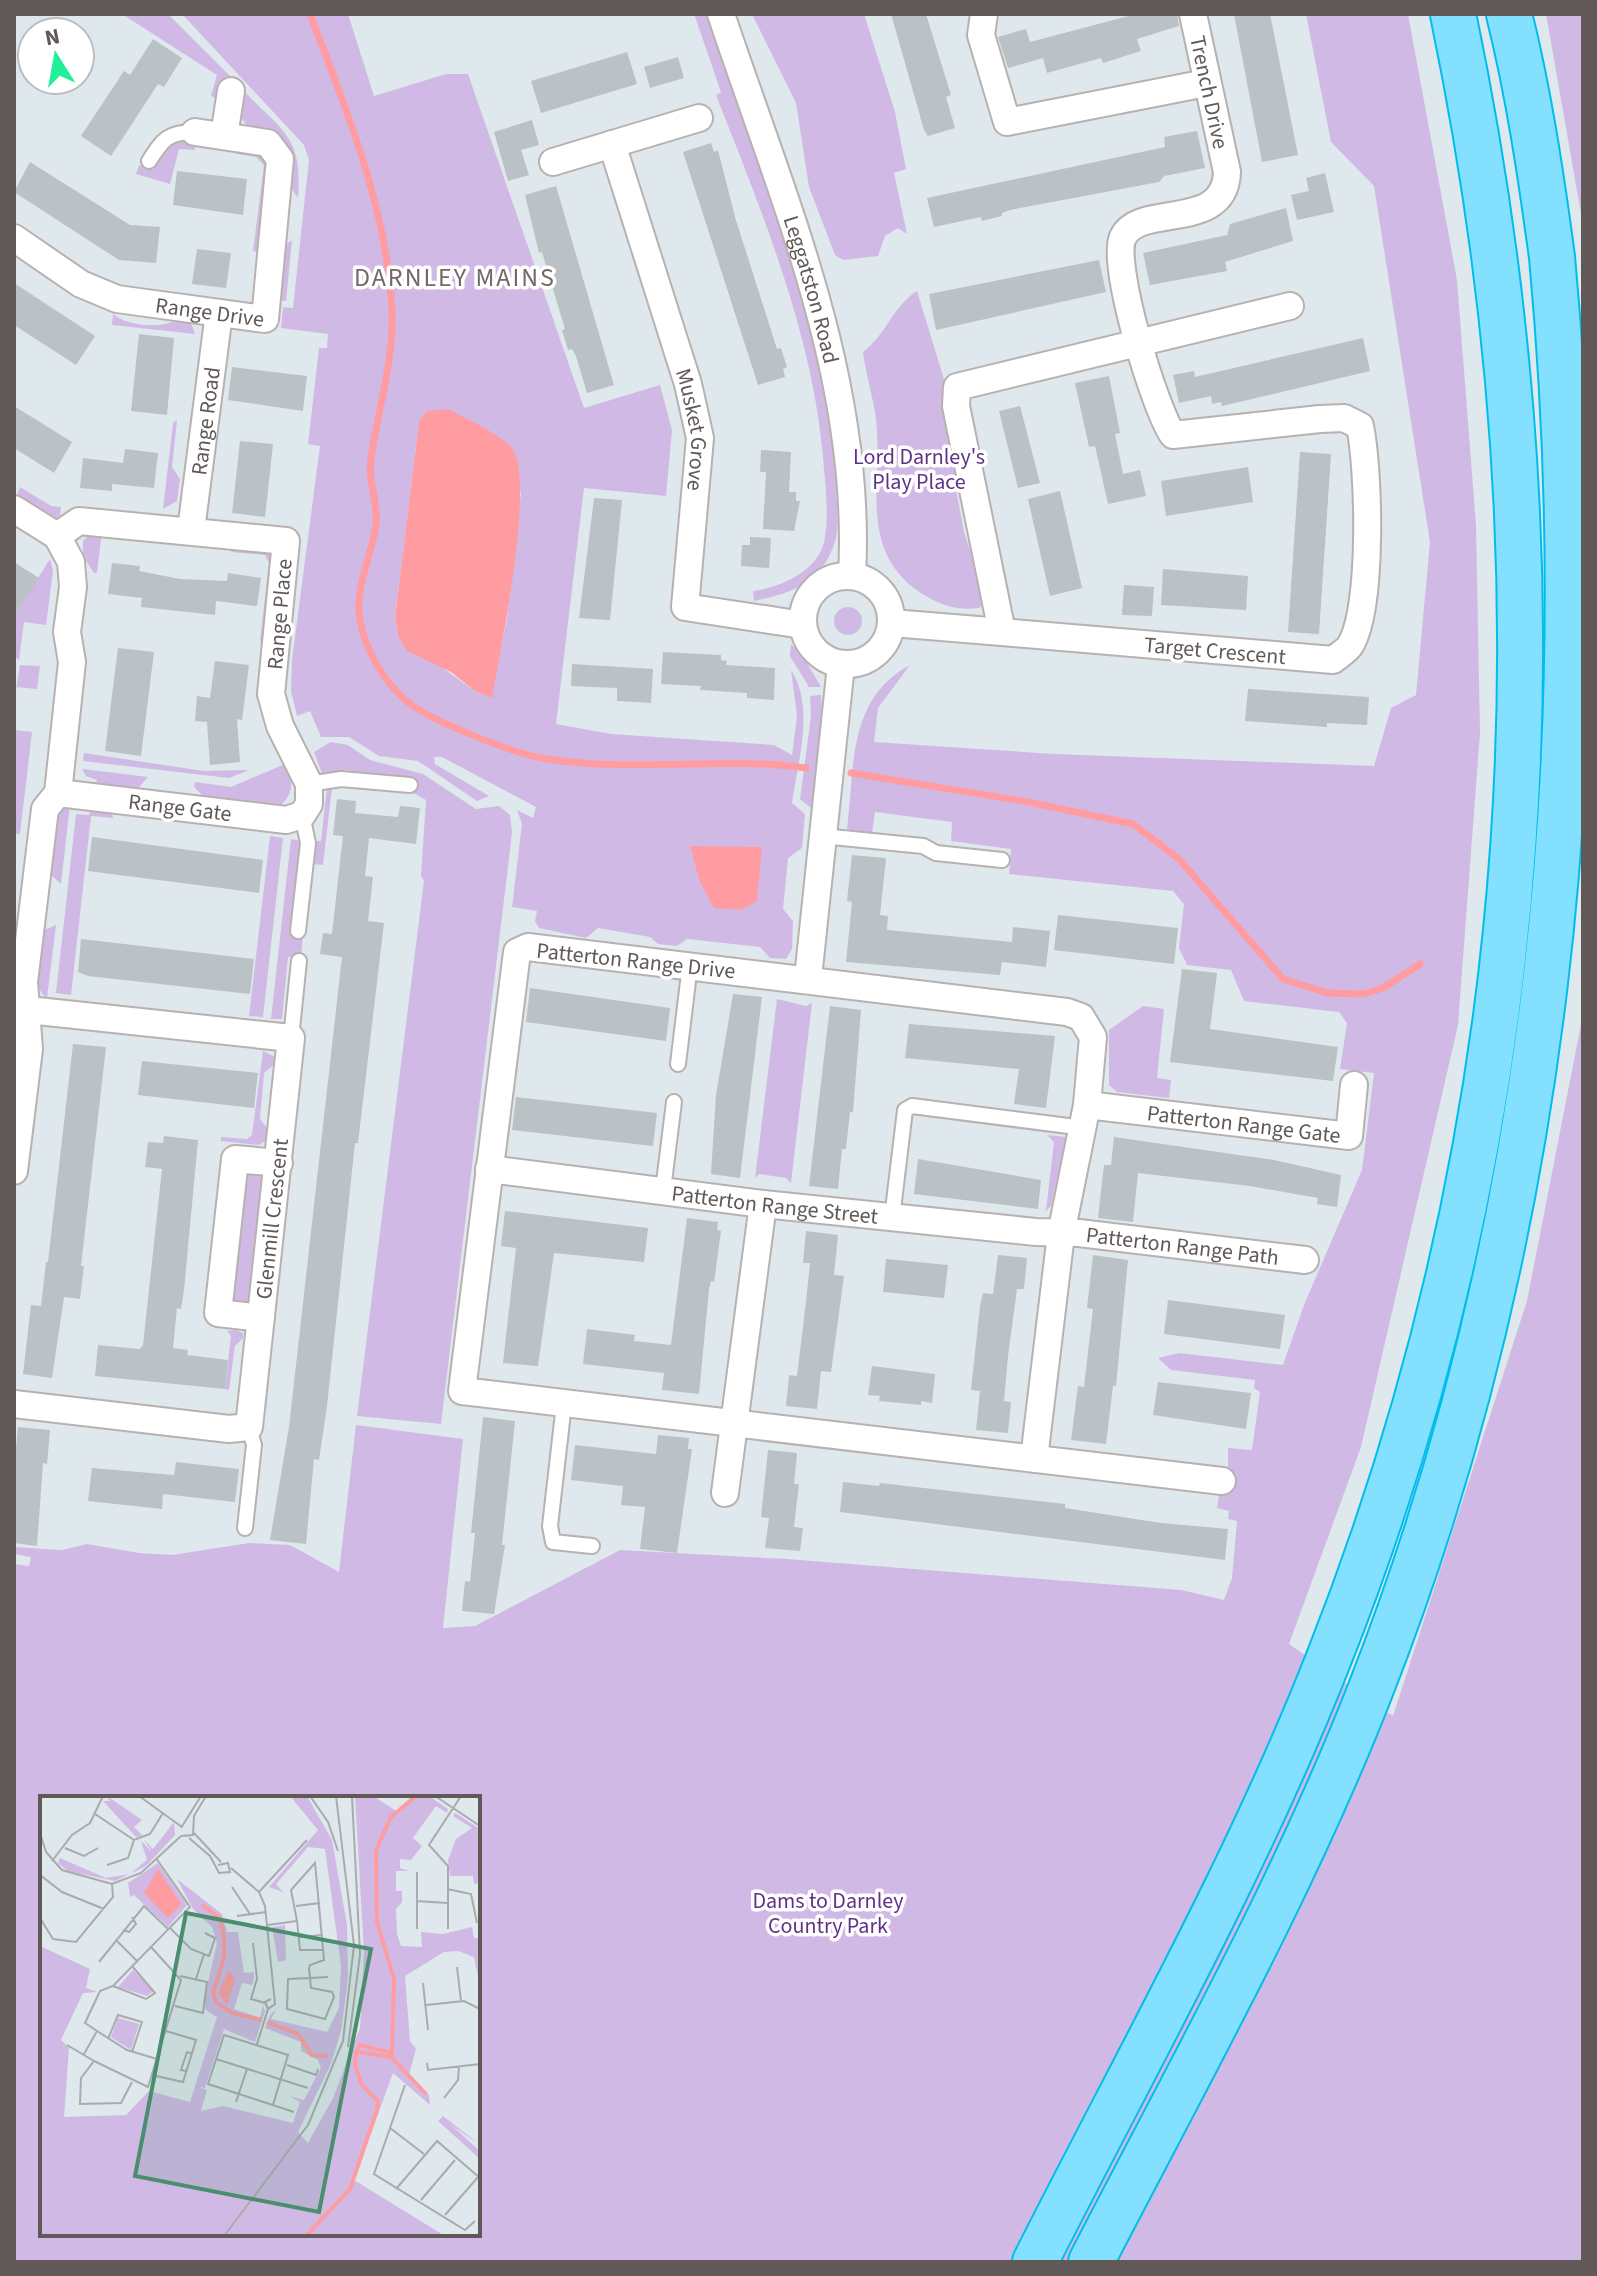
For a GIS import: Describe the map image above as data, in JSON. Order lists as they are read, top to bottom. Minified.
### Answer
{"streets":{"street":["Trench Drive","Leggatston Road","Range Drive","Range Road","Musket Grove","Range Place","Target Crescent","Range Gate","Patterton Range Drive","Patterton Range Gate","Patterton Range Street","Glenmill Crescent","Patterton Range Path"]},"crossings":[["Trench Drive","Target Crescent"],["Leggatston Road","Musket Grove"],["Range Drive","Range Road"],["Range Road","Range Place"],["Patterton Range Drive","Patterton Range Gate"],["Patterton Range Drive","Patterton Range Street"],["Patterton Range Drive","Patterton Range Path"],["Patterton Range Street","Patterton Range Path"]],"districts":["DARNLEY MAINS"],"parks":["Lord Darnley's Play Place","Dams to Darnley Country Park"],"north":"top"}
